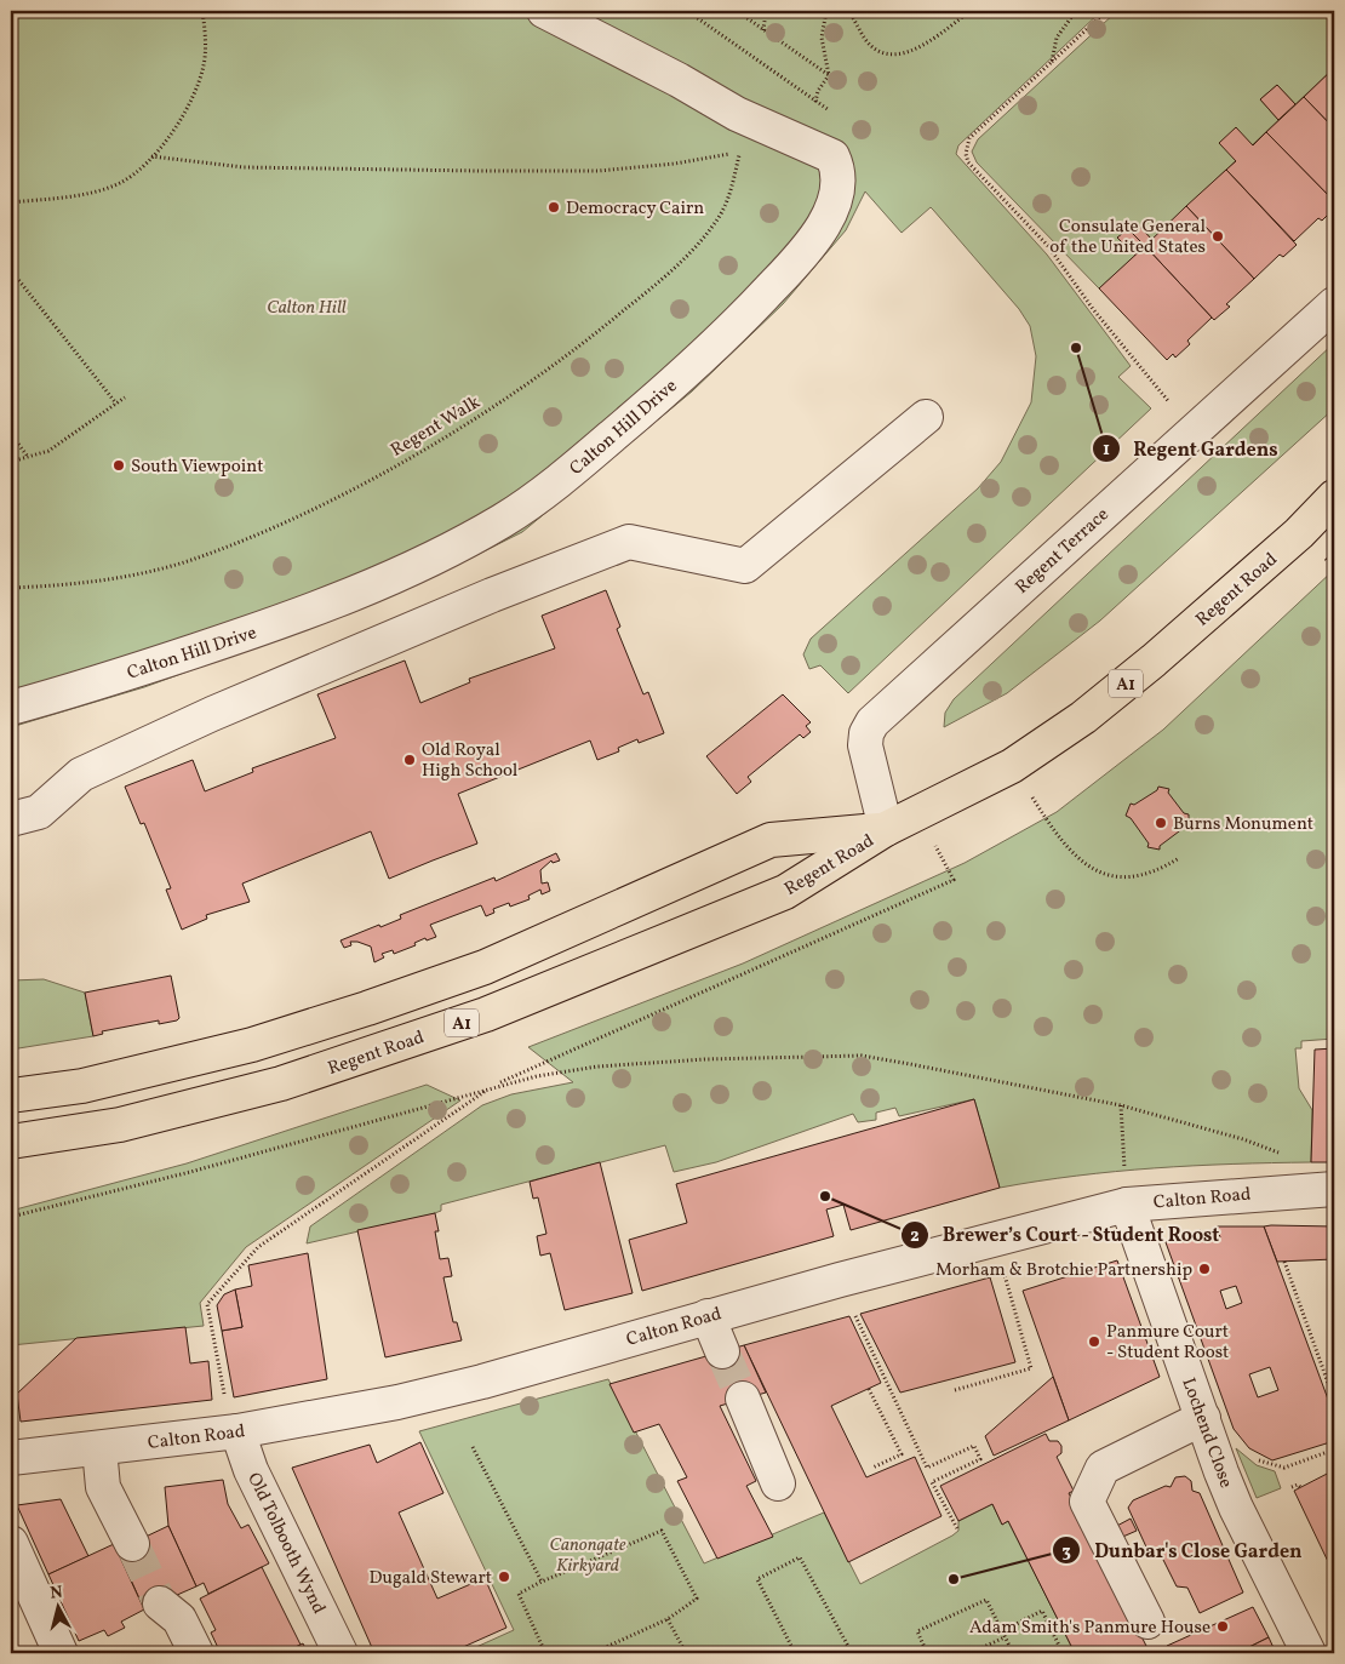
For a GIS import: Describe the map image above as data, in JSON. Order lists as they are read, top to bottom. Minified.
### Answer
{"streets":{"main road":["Regent Road","A1"],"street":["Calton Hill Drive","Regent Terrace","Calton Road","Lochend Close","Old Tolbooth Wynd"],"path":["Regent Walk"]},"crossings":[["Regent Terrace","Regent Road"],["Calton Road","Lochend Close"],["Calton Road","Old Tolbooth Wynd"]],"parks":["Calton Hill","Canongate Kirkyard"],"places":["Democracy Cairn","Consulate General of the United States","Regent Gardens","South Viewpoint","Old Royal High School","Burns Monument","Brewer’s Court - Student Roost","Morham & Brotchie Partnership","Panmure Court - Student Roost","Dugald Stewart","Dunbar's Close Garden","Adam Smith's Panmure House"],"north":"top"}
